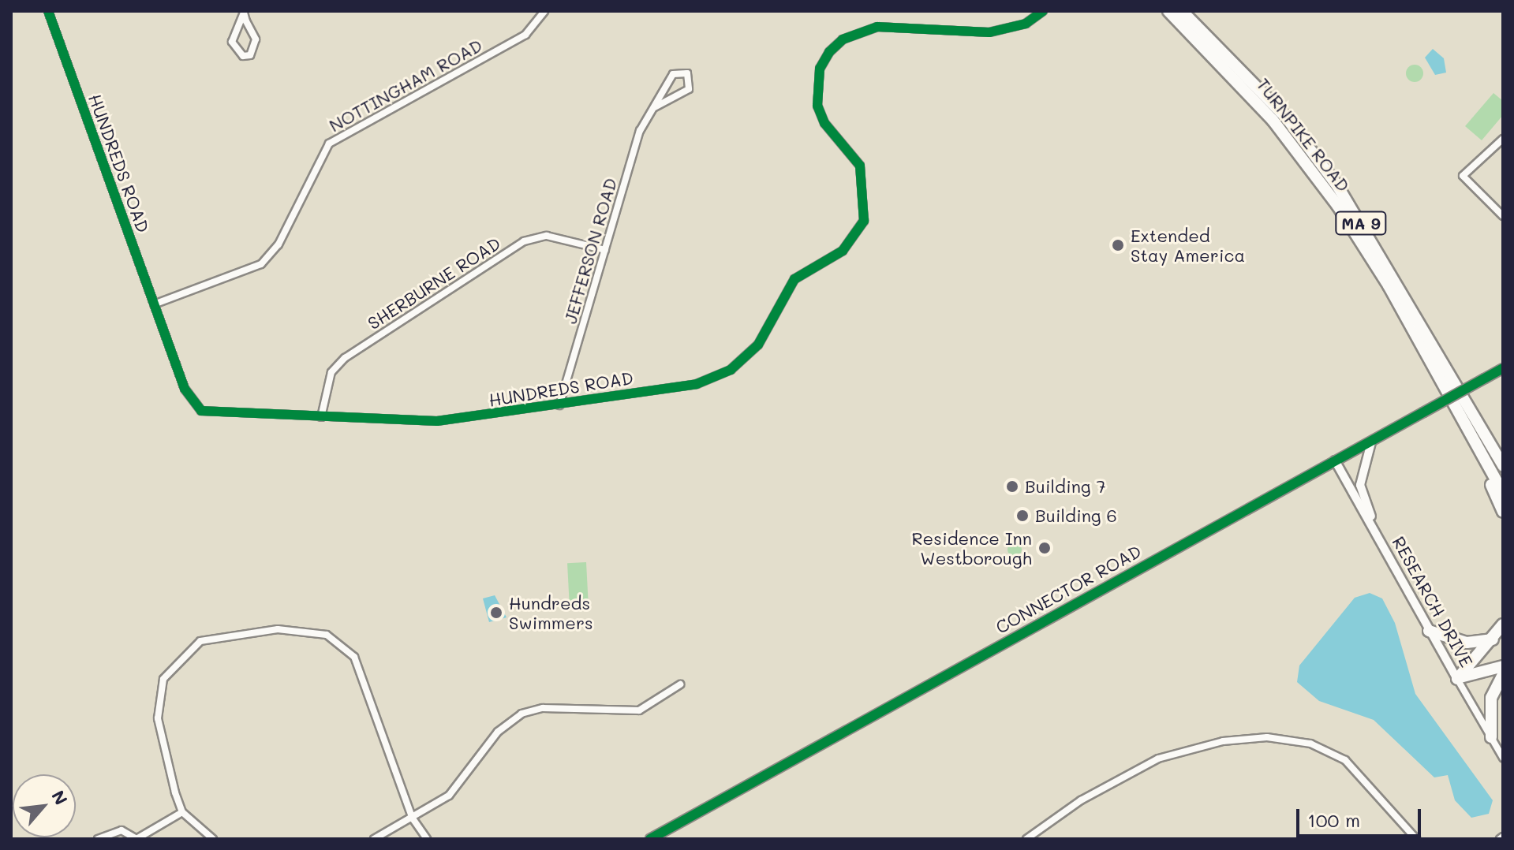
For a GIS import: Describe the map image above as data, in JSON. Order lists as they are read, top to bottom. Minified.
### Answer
{"streets":{"highway":["TURNPIKE ROAD","MA 9"],"street":["NOTTINGHAM ROAD","HUNDREDS ROAD","JEFFERSON ROAD","SHERBURNE ROAD","CONNECTOR ROAD","RESEARCH DRIVE"]},"crossings":[["NOTTINGHAM ROAD","HUNDREDS ROAD"],["HUNDREDS ROAD","JEFFERSON ROAD"],["HUNDREDS ROAD","SHERBURNE ROAD"],["JEFFERSON ROAD","SHERBURNE ROAD"],["CONNECTOR ROAD","RESEARCH DRIVE"]],"places":["Extended Stay America","Building 7","Building 6","Residence Inn Westborough","Hundreds Swimmers"],"scale_bar":"100 m","north":"top right"}
